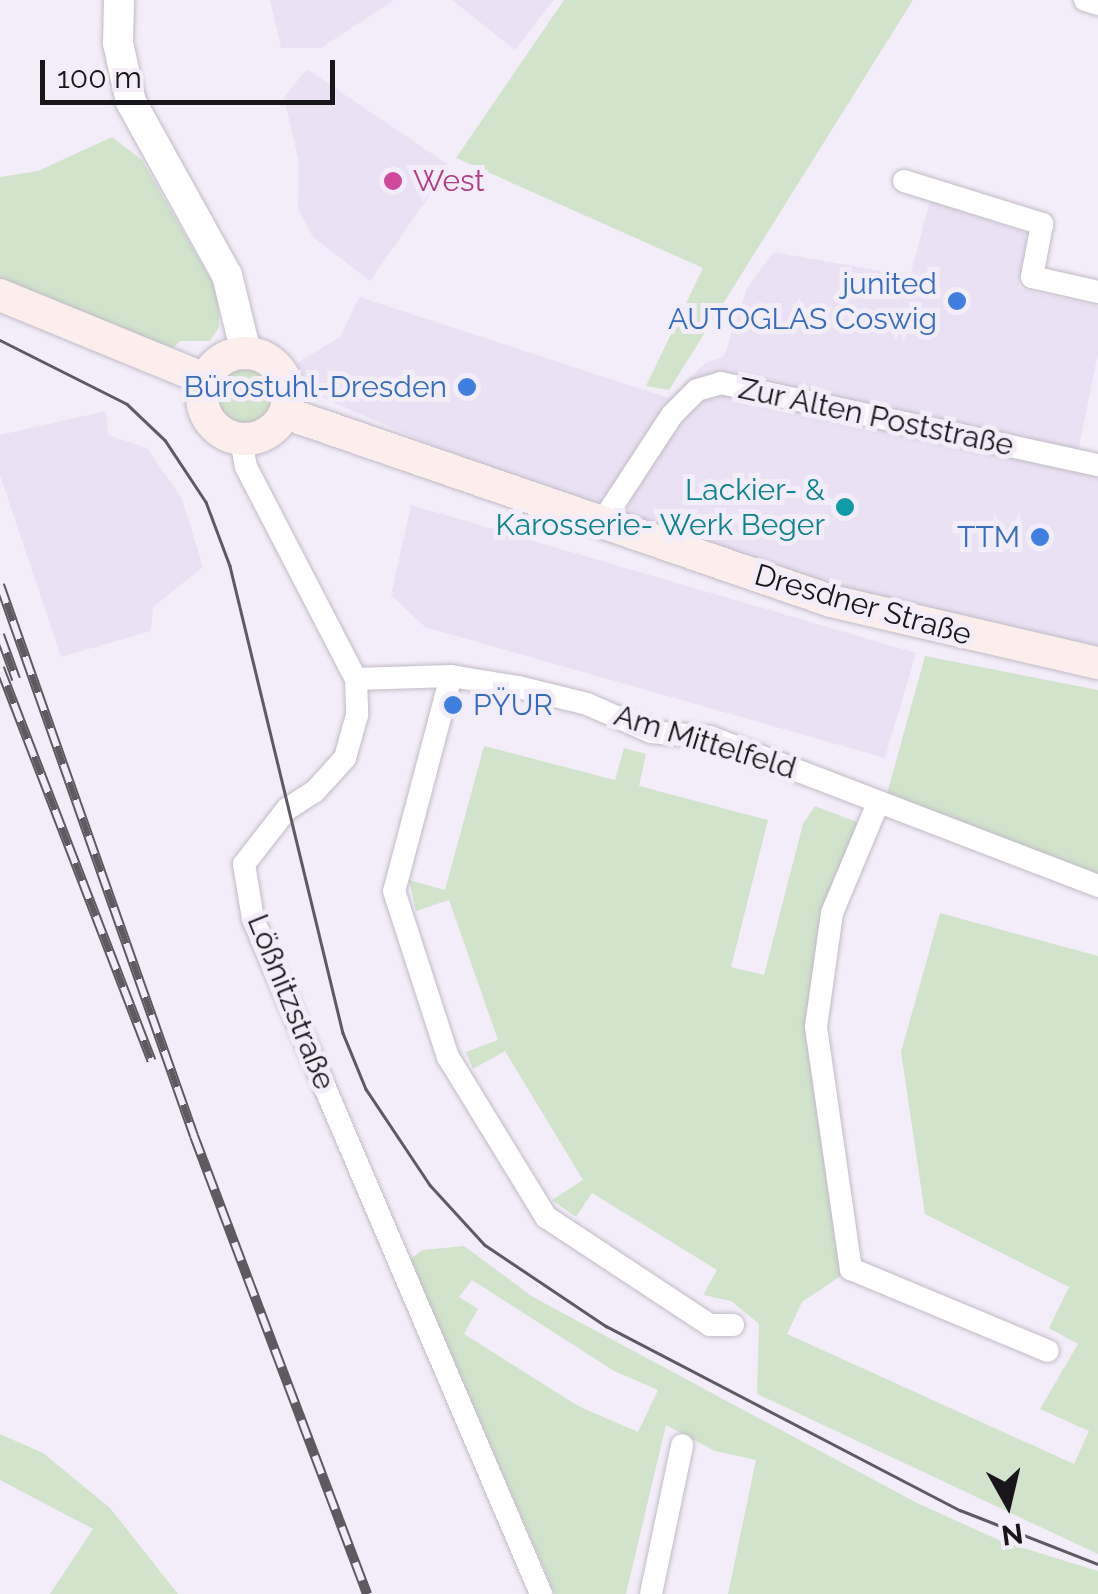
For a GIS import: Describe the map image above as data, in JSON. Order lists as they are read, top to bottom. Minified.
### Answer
{"streets":{"main road":["Dresdner Straße"],"street":["Zur Alten Poststraße","Am Mittelfeld","Lößnitzstraße"]},"crossings":[["Zur Alten Poststraße","Dresdner Straße"],["Am Mittelfeld","Lößnitzstraße"]],"places":["West","junited AUTOGLAS Coswig","Bürostuhl-Dresden","Lackier- & Karosserie- Werk Beger","TTM","PŸUR"],"scale_bar":"100 m","north":"bottom"}
